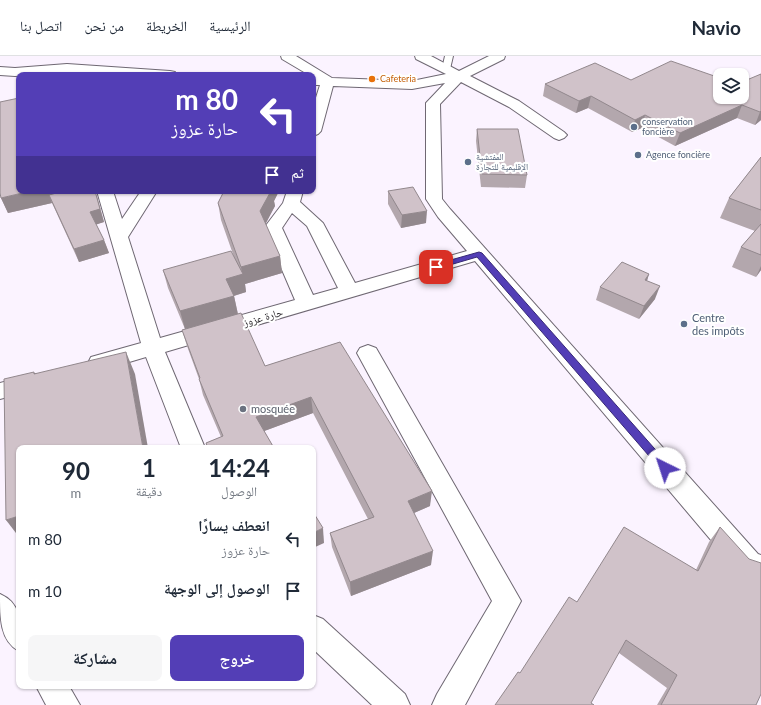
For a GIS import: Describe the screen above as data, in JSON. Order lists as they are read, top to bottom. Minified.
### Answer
{"streets":{"street":["حارة عزوز"]},"places":["Cafeteria","conservation foncière","Agence foncière","المفتشية الإقليمية للتجارة","Centre des impôts","mosquée"],"page":{"header":"Navio","nav":["الرئيسية","الخريطة","من نحن","اتصل بنا"],"turn":["80 m","حارة عزوز"],"then":"ثم","eta":["14:24","الوصول","1","دقيقة","90","m"],"list":[{"name":"انعطف يسارًا","note":"حارة عزوز","value":"80 m"},{"name":"الوصول إلى الوجهة","value":"10 m"}],"buttons":["خروج","مشاركة"]}}
